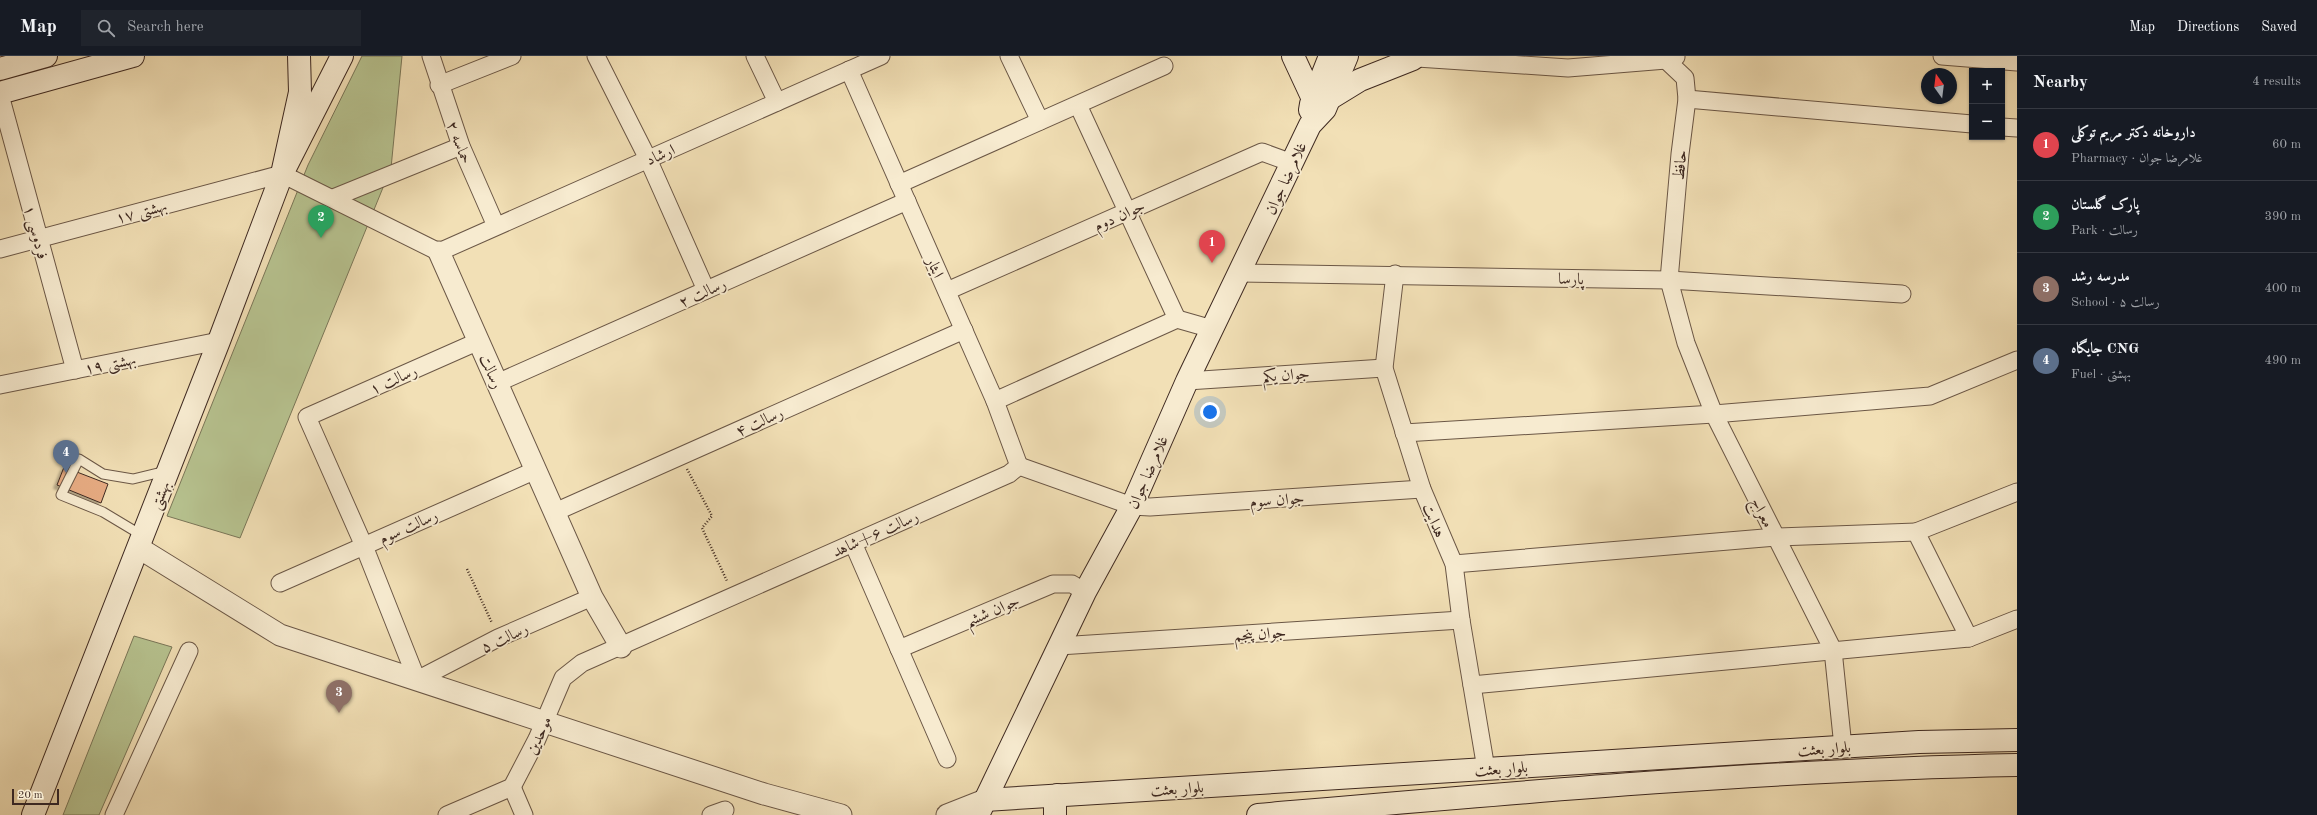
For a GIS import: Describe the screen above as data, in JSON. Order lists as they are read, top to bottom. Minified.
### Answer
{"streets":{"main road":["غلامرضا جوان","بهشتی","بلوار بعثت"],"street":["حماسه ۲","ارشاد","حافظ","بهشتی ۱۷","جوان دوم","فردوسی ۱","ایثار","پارسا","رسالت ۲","بهشتی ۱۹","رسالت","جوان یکم","رسالت ۱","رسالت ۴","جوان سوم","معراج","هدایت","رسالت سوم","رسالت ۶+شاهد","جوان ششم","جوان پنجم","رسالت ۵","موحدین"]},"crossings":[["حماسه ۲","ارشاد"],["ارشاد","ایثار"],["ارشاد","رسالت"],["حافظ","پارسا"],["حافظ","معراج"],["غلامرضا جوان","جوان دوم"],["غلامرضا جوان","پارسا"],["غلامرضا جوان","جوان یکم"],["غلامرضا جوان","جوان سوم"],["غلامرضا جوان","جوان ششم"],["غلامرضا جوان","جوان پنجم"],["غلامرضا جوان","بلوار بعثت"],["بهشتی ۱۷","فردوسی ۱"],["بهشتی ۱۷","بهشتی"],["جوان دوم","ایثار"],["فردوسی ۱","بهشتی ۱۹"],["ایثار","رسالت ۲"],["ایثار","رسالت ۴"],["ایثار","رسالت ۶+شاهد"],["پارسا","معراج"],["پارسا","هدایت"],["رسالت ۲","رسالت"],["بهشتی ۱۹","بهشتی"],["رسالت","رسالت ۱"],["رسالت","رسالت ۴"],["رسالت","رسالت سوم"],["رسالت","رسالت ۶+شاهد"],["رسالت","رسالت ۵"],["رسالت","موحدین"],["جوان یکم","هدایت"],["رسالت ۱","رسالت سوم"],["جوان سوم","هدایت"],["معراج","بلوار بعثت"],["هدایت","جوان پنجم"],["هدایت","بلوار بعثت"],["رسالت ۶+شاهد","موحدین"]],"scale_bar":"20 m","north":"top","page":{"header":"Map","search":"Search here","nav":["Map","Directions","Saved"],"heading":["Nearby","4 results"],"map_buttons":["+","−"],"list":[{"mark":"1","name":"داروخانه دکتر مریم توکلی","note":"Pharmacy · غلامرضا جوان","value":"60 m"},{"mark":"2","name":"پارک گلستان","note":"Park · رسالت","value":"390 m"},{"mark":"3","name":"مدرسه رشد","note":"School · رسالت ۵","value":"400 m"},{"mark":"4","name":"جایگاه CNG","note":"Fuel · بهشتی","value":"490 m"}],"pins":["2","1","4","3"],"scale":"20 m"}}
